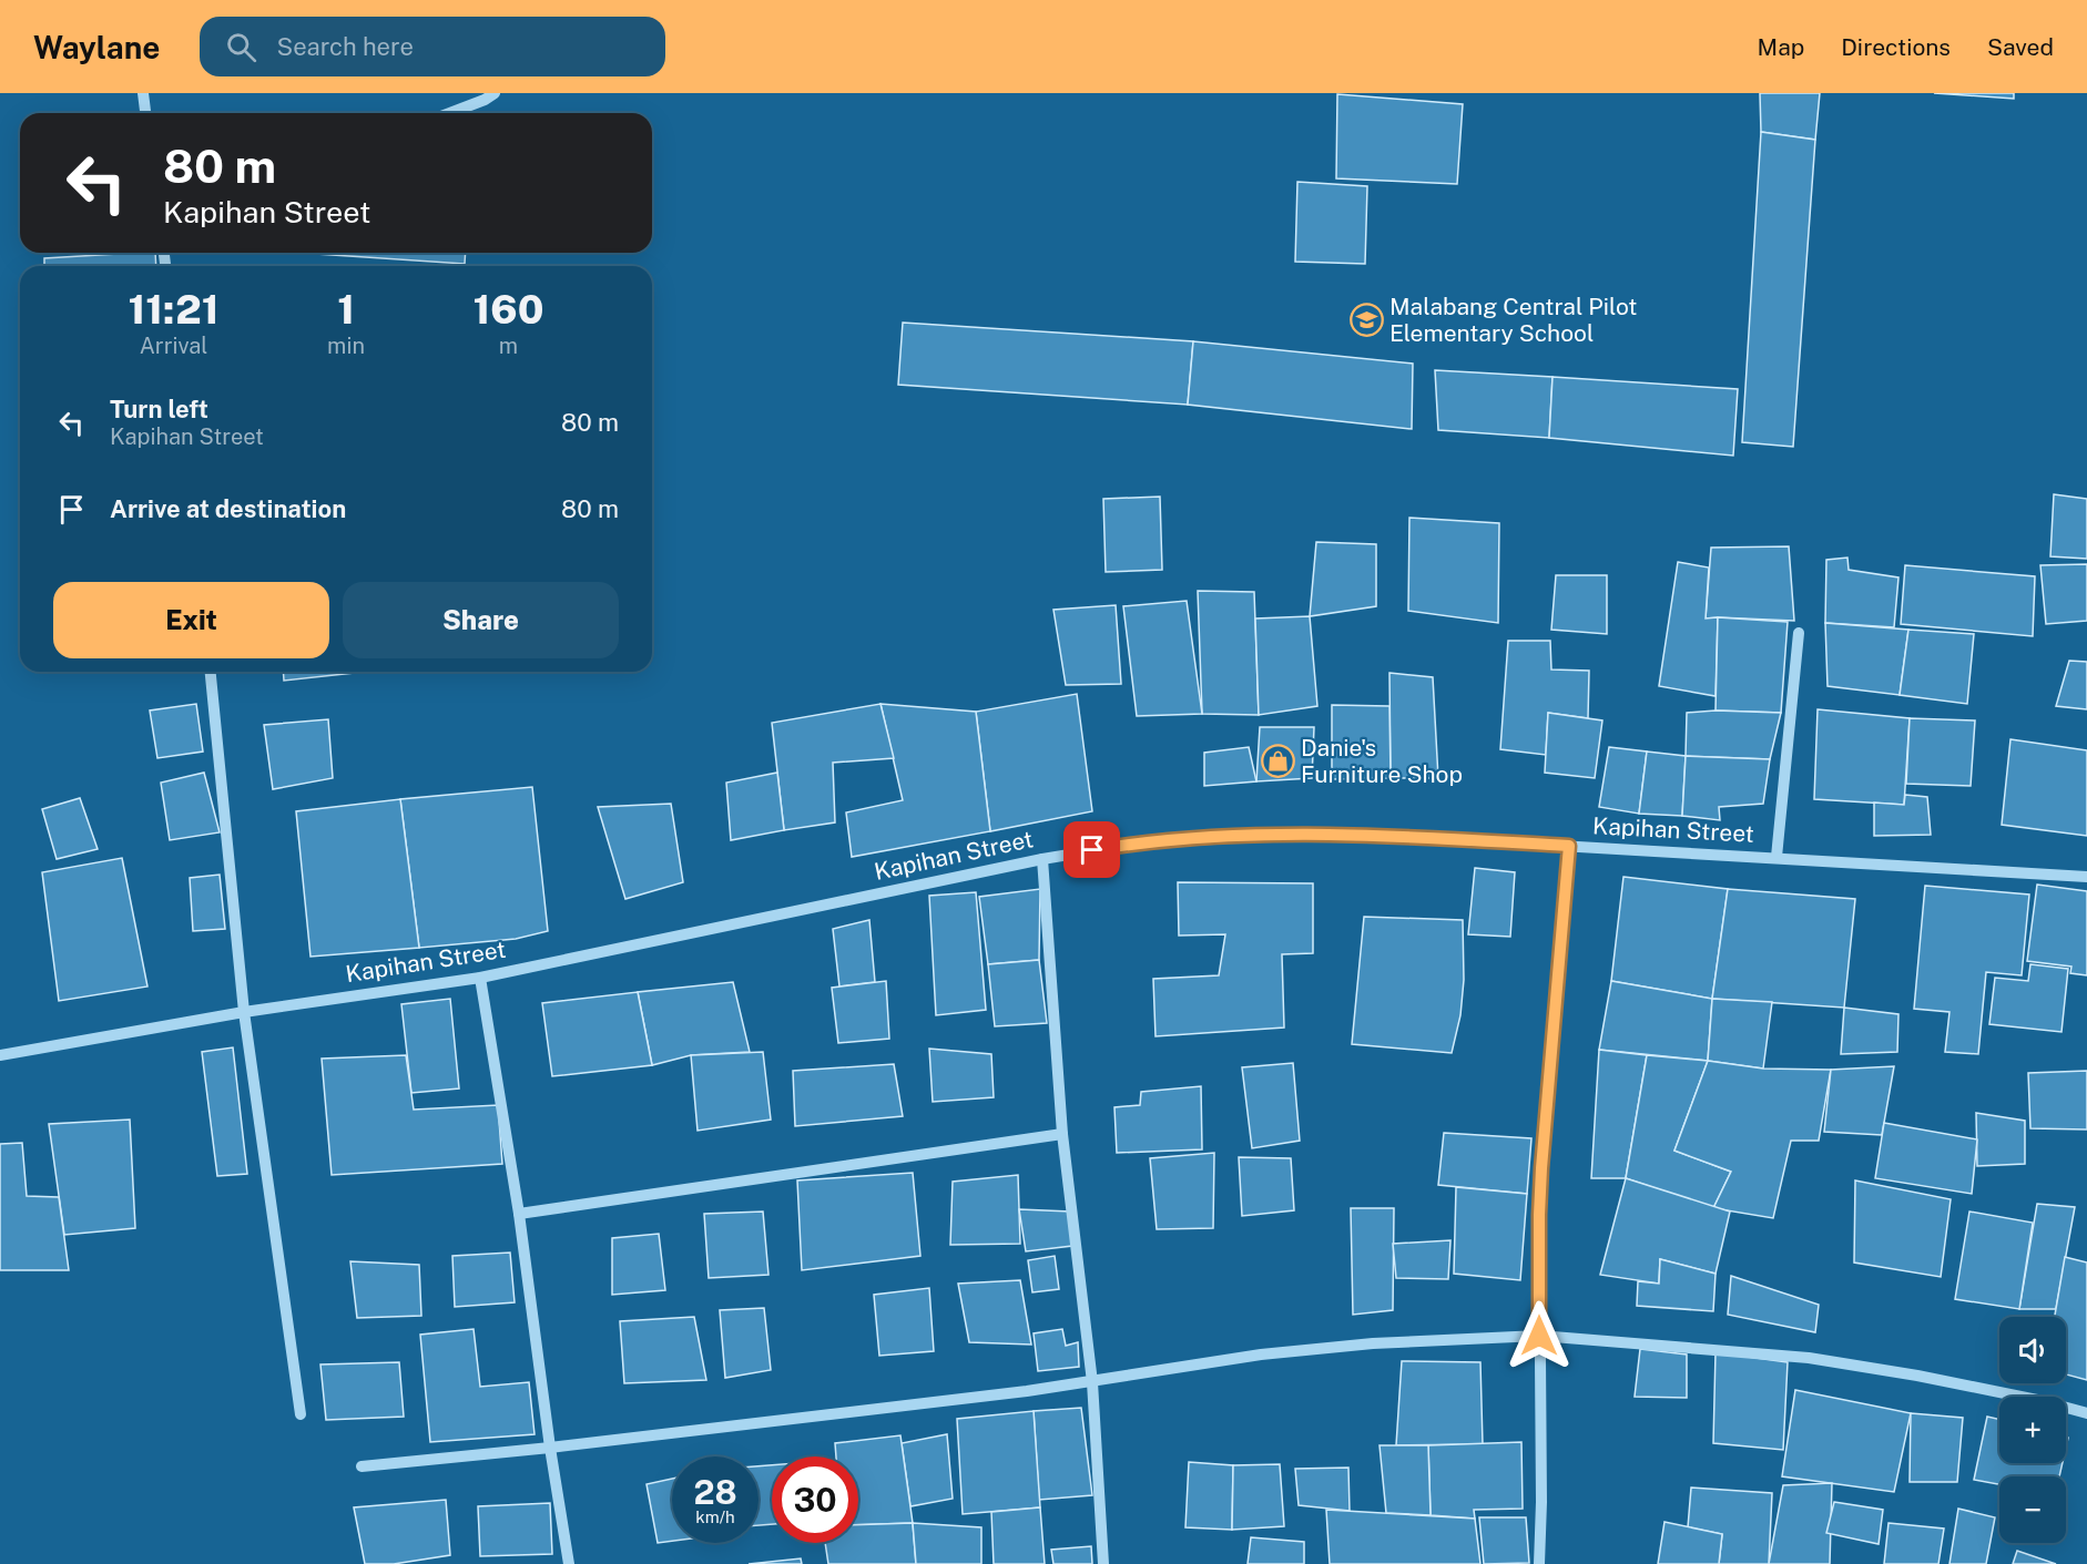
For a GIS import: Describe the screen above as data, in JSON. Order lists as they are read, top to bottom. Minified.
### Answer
{"streets":{"street":["Kapihan Street"]},"places":{"school or university":["Malabang Central Pilot Elementary School"],"shop":["Danie's Furniture Shop"]},"page":{"header":"Waylane","search":"Search here","nav":["Map","Directions","Saved"],"turn":["80 m","Kapihan Street"],"eta":["11:21","Arrival","1","min","160","m"],"list":[{"name":"Turn left","note":"Kapihan Street","value":"80 m"},{"name":"Arrive at destination","value":"80 m"}],"buttons":["Exit","Share"],"map_buttons":["+","−"],"speed":"28 km/h","limit":"30"}}
